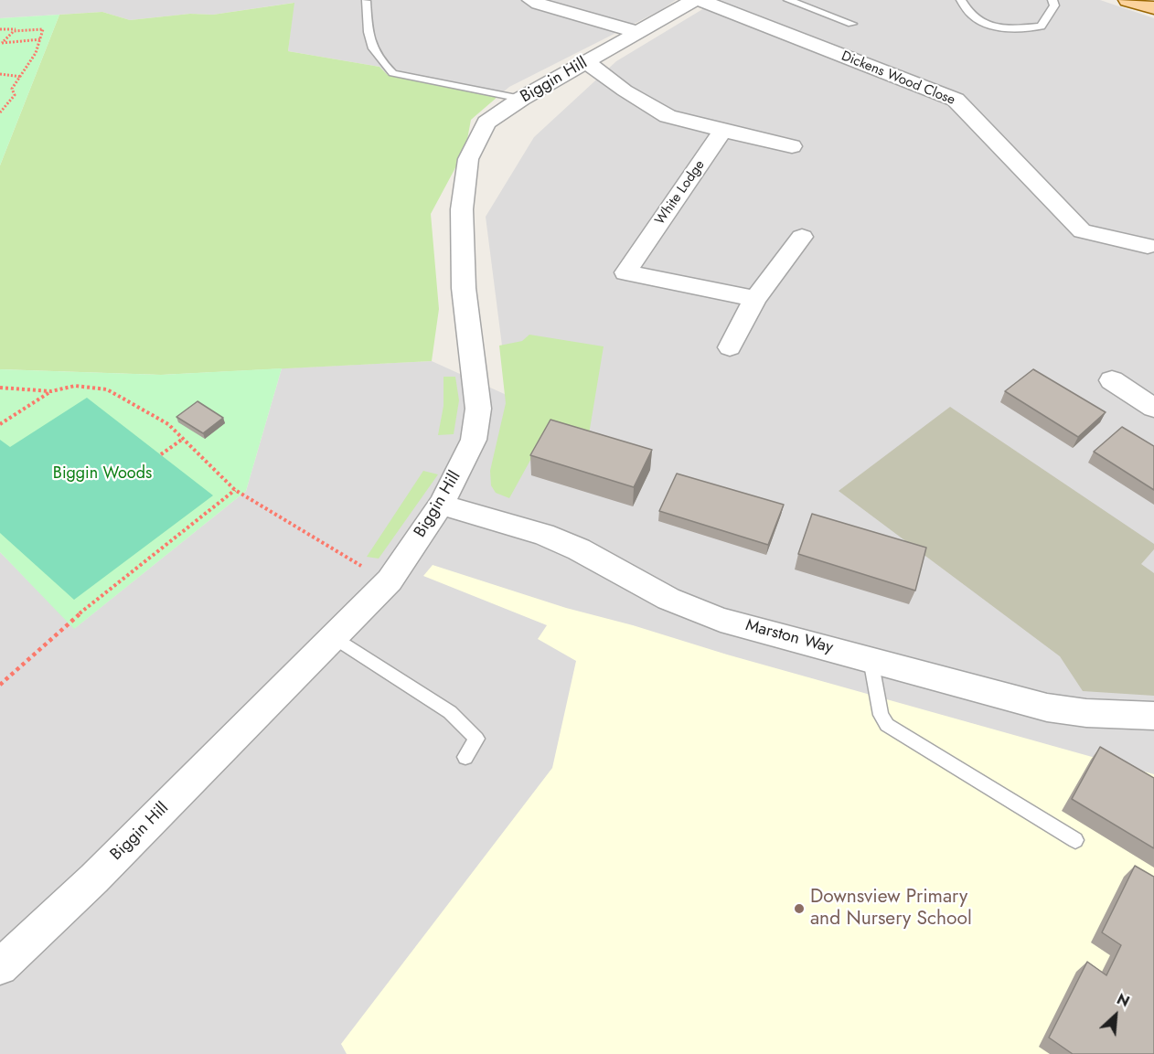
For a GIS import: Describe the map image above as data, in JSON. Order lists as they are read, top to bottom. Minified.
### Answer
{"streets":{"street":["Dickens Wood Close","Biggin Hill","White Lodge","Marston Way"]},"crossings":[["Biggin Hill","Marston Way"]],"parks":["Biggin Woods"],"places":["Downsview Primary and Nursery School"],"north":"top right"}
